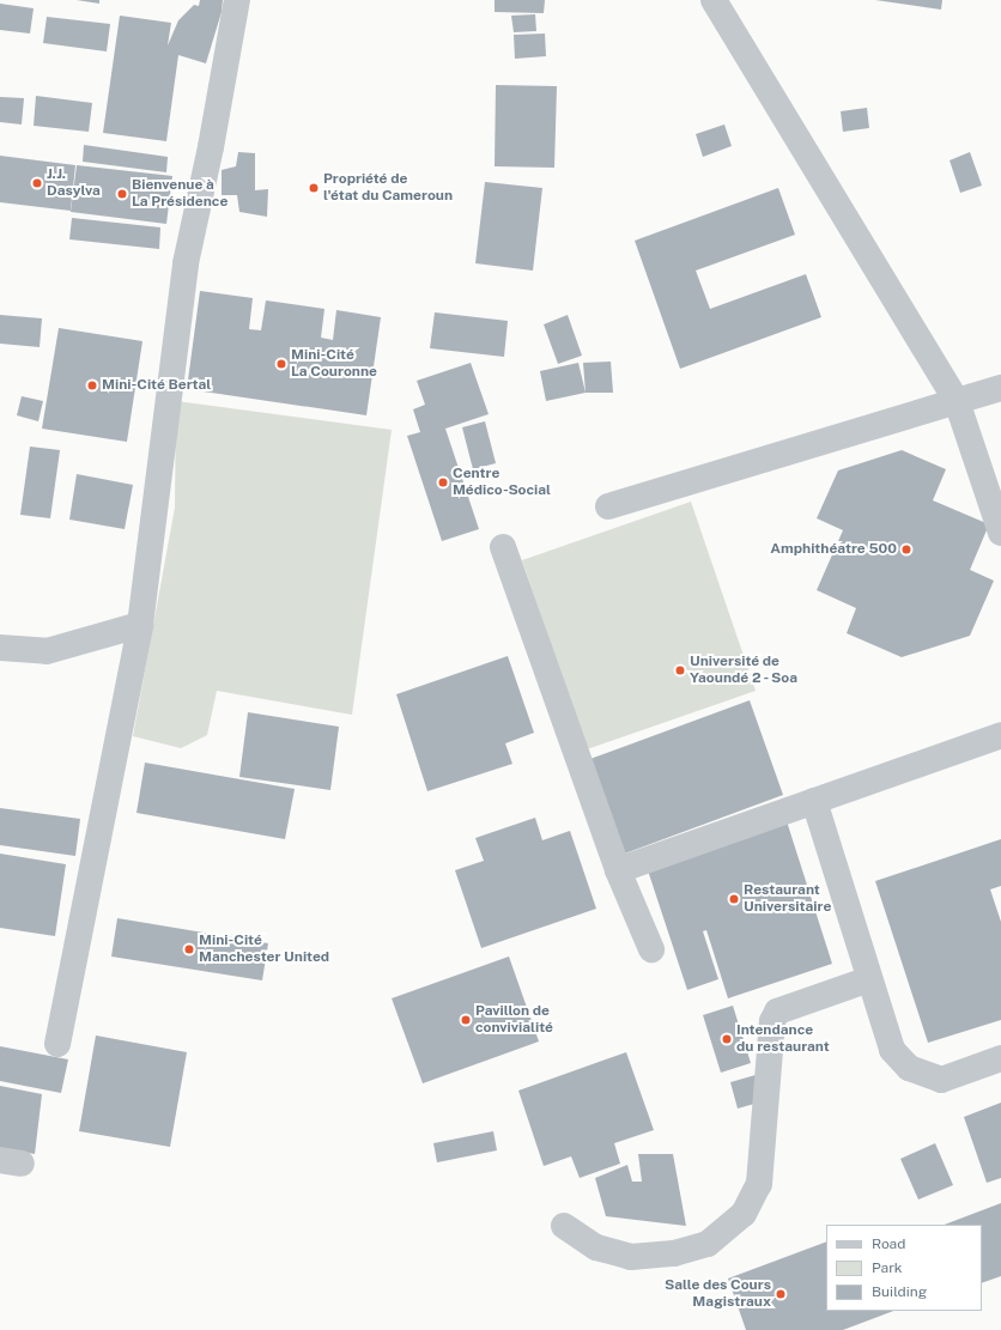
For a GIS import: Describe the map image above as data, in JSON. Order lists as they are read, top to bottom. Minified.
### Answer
{"places":["J.J. Dasylva","Propriété de l'état du Cameroun","Bienvenue à La Présidence","Mini-Cité La Couronne","Mini-Cité Bertal","Centre Médico-Social","Amphithéatre 500","Université de Yaoundé 2 - Soa","Restaurant Universitaire","Mini-Cité Manchester United","Pavillon de convivialité","Intendance du restaurant","Salle des Cours Magistraux"],"legend":["Road","Park","Building"]}
